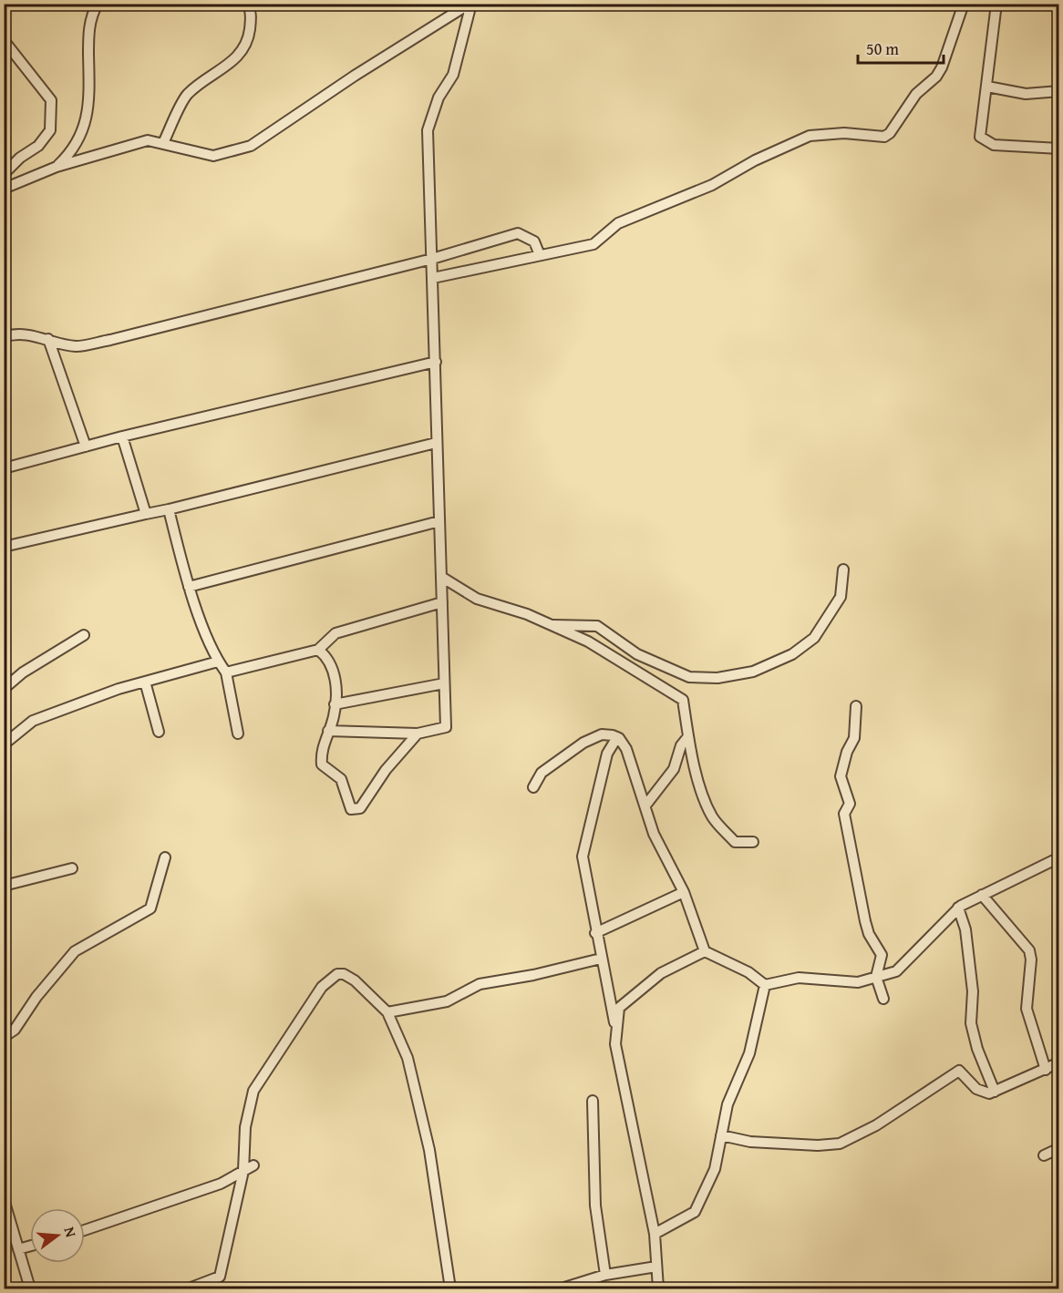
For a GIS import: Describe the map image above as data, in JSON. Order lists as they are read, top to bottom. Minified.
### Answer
{"scale_bar":"50 m","north":"right"}
